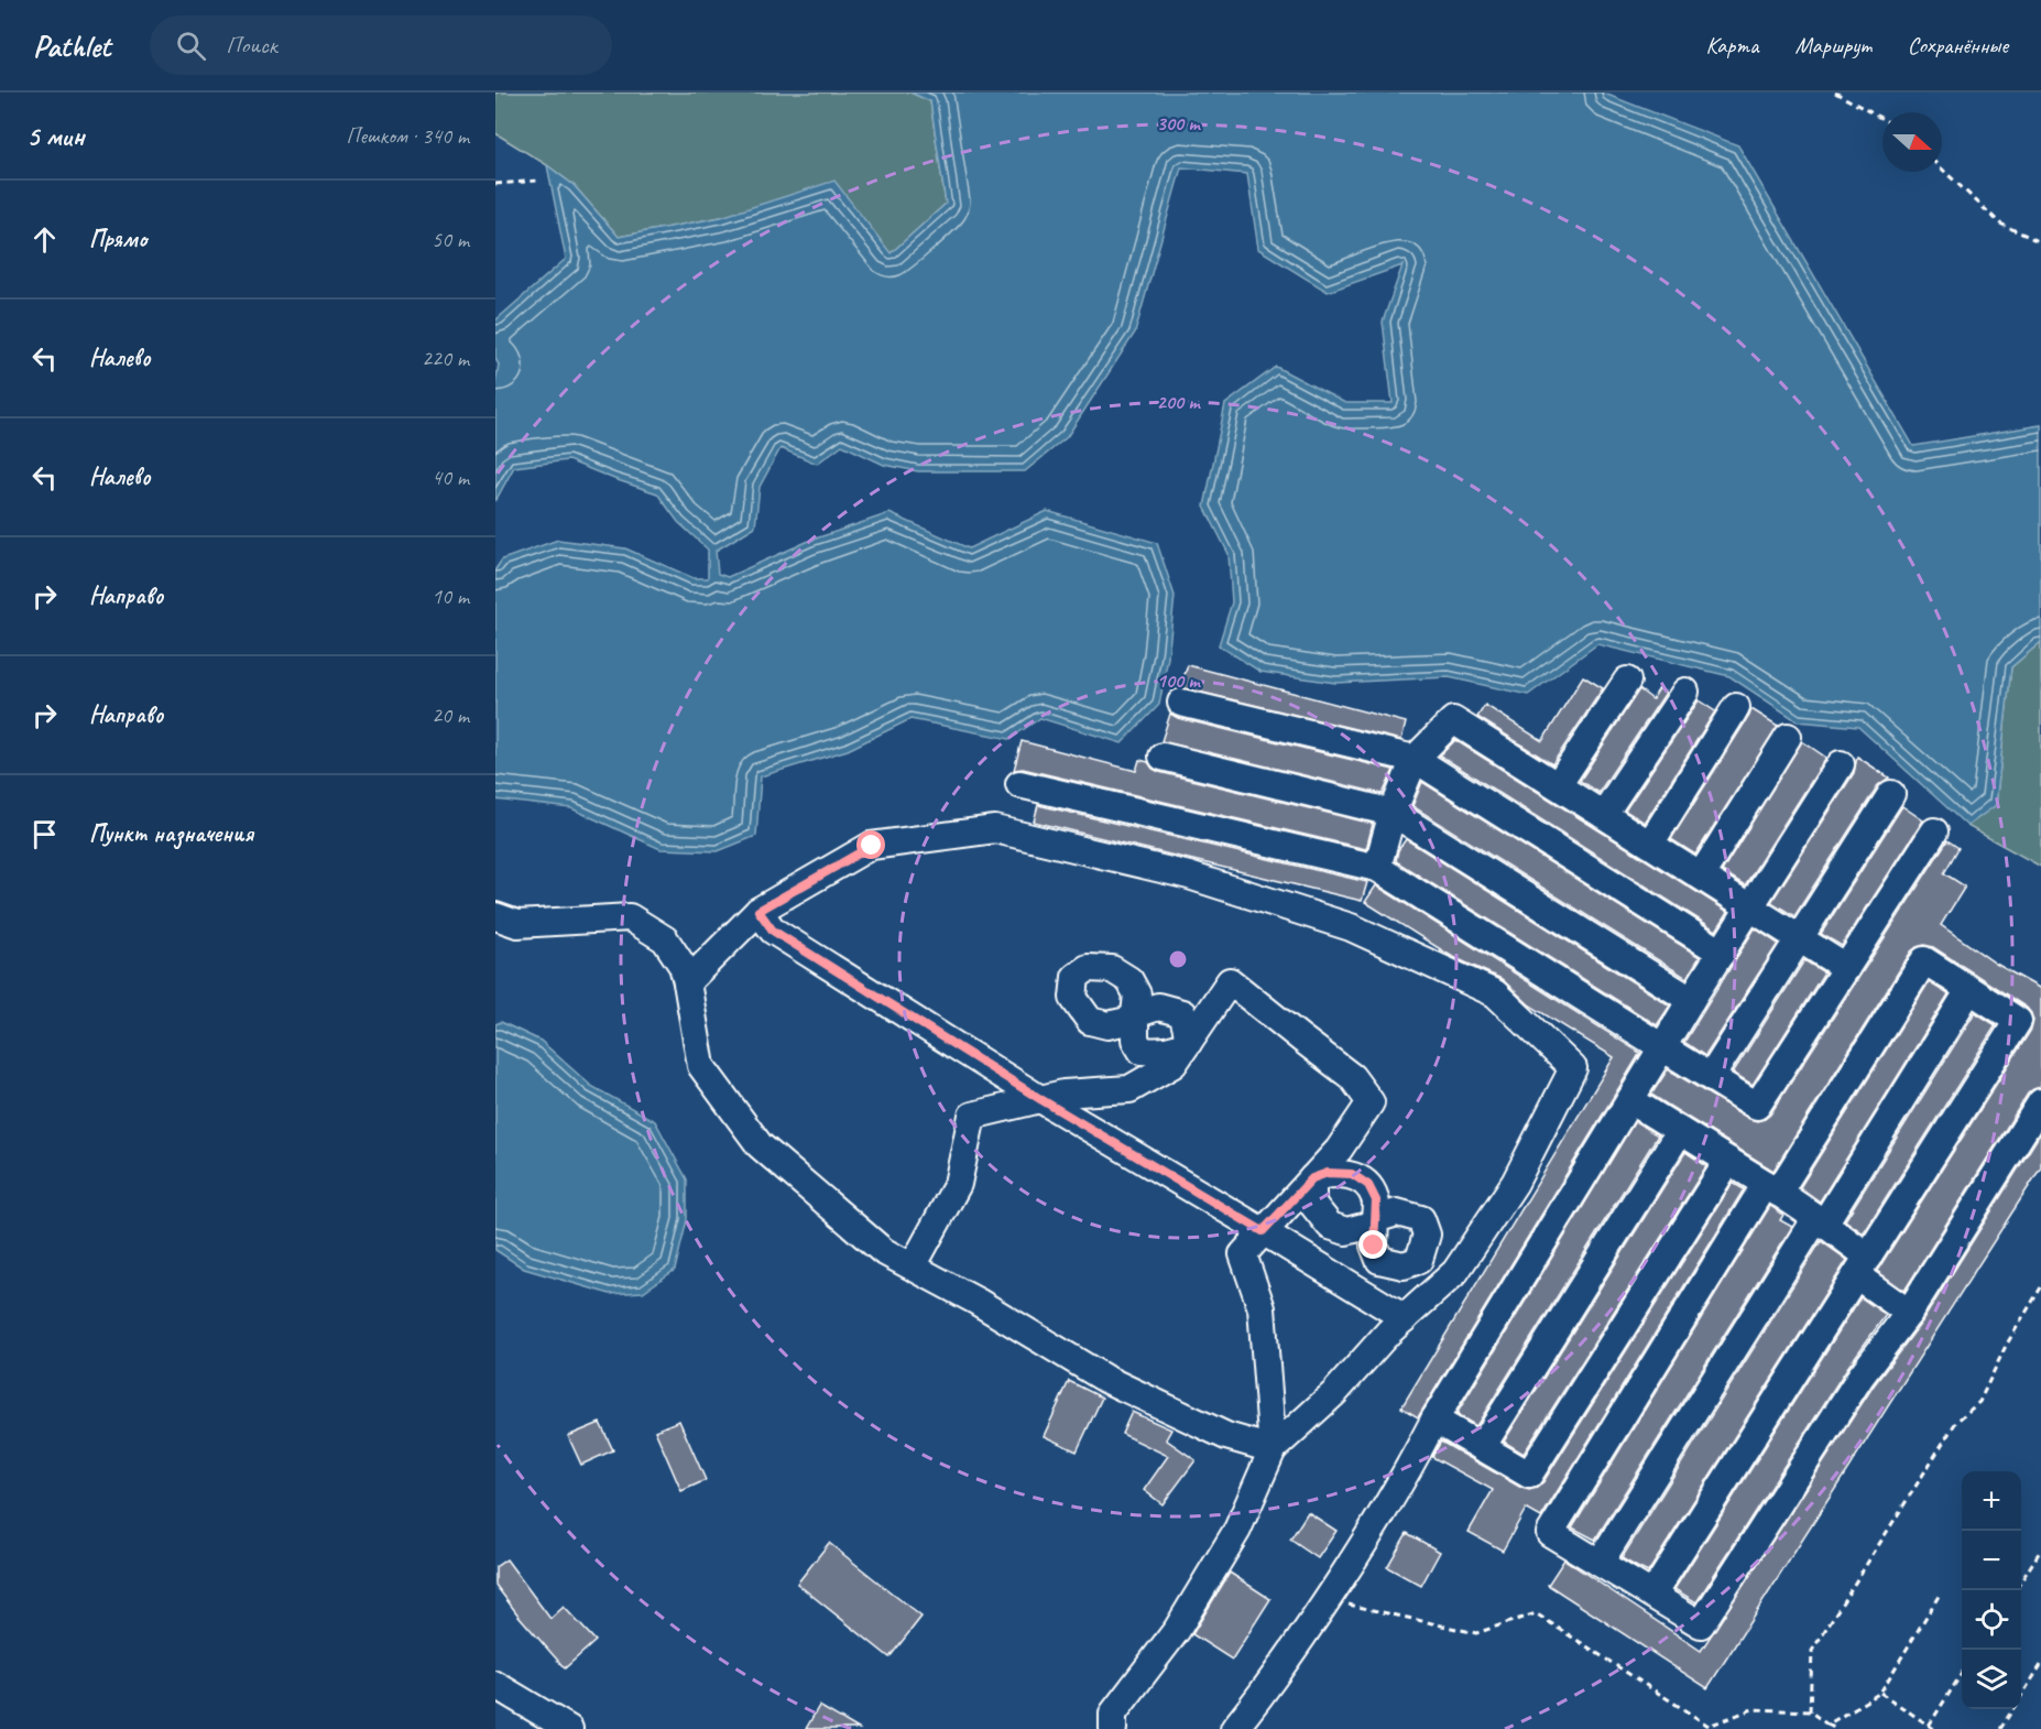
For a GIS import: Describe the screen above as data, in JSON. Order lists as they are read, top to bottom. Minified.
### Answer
{"north":"right","page":{"header":"Pathlet","search":"Поиск","nav":["Карта","Маршрут","Сохранённые"],"heading":["5 мин","Пешком · 340 m"],"list":[["Прямо","50 m"],["Налево","220 m"],["Налево","40 m"],["Направо","10 m"],["Направо","20 m"],"Пункт назначения"],"map_buttons":["+","−"]},"rings":["300 m","200 m","100 m"]}
